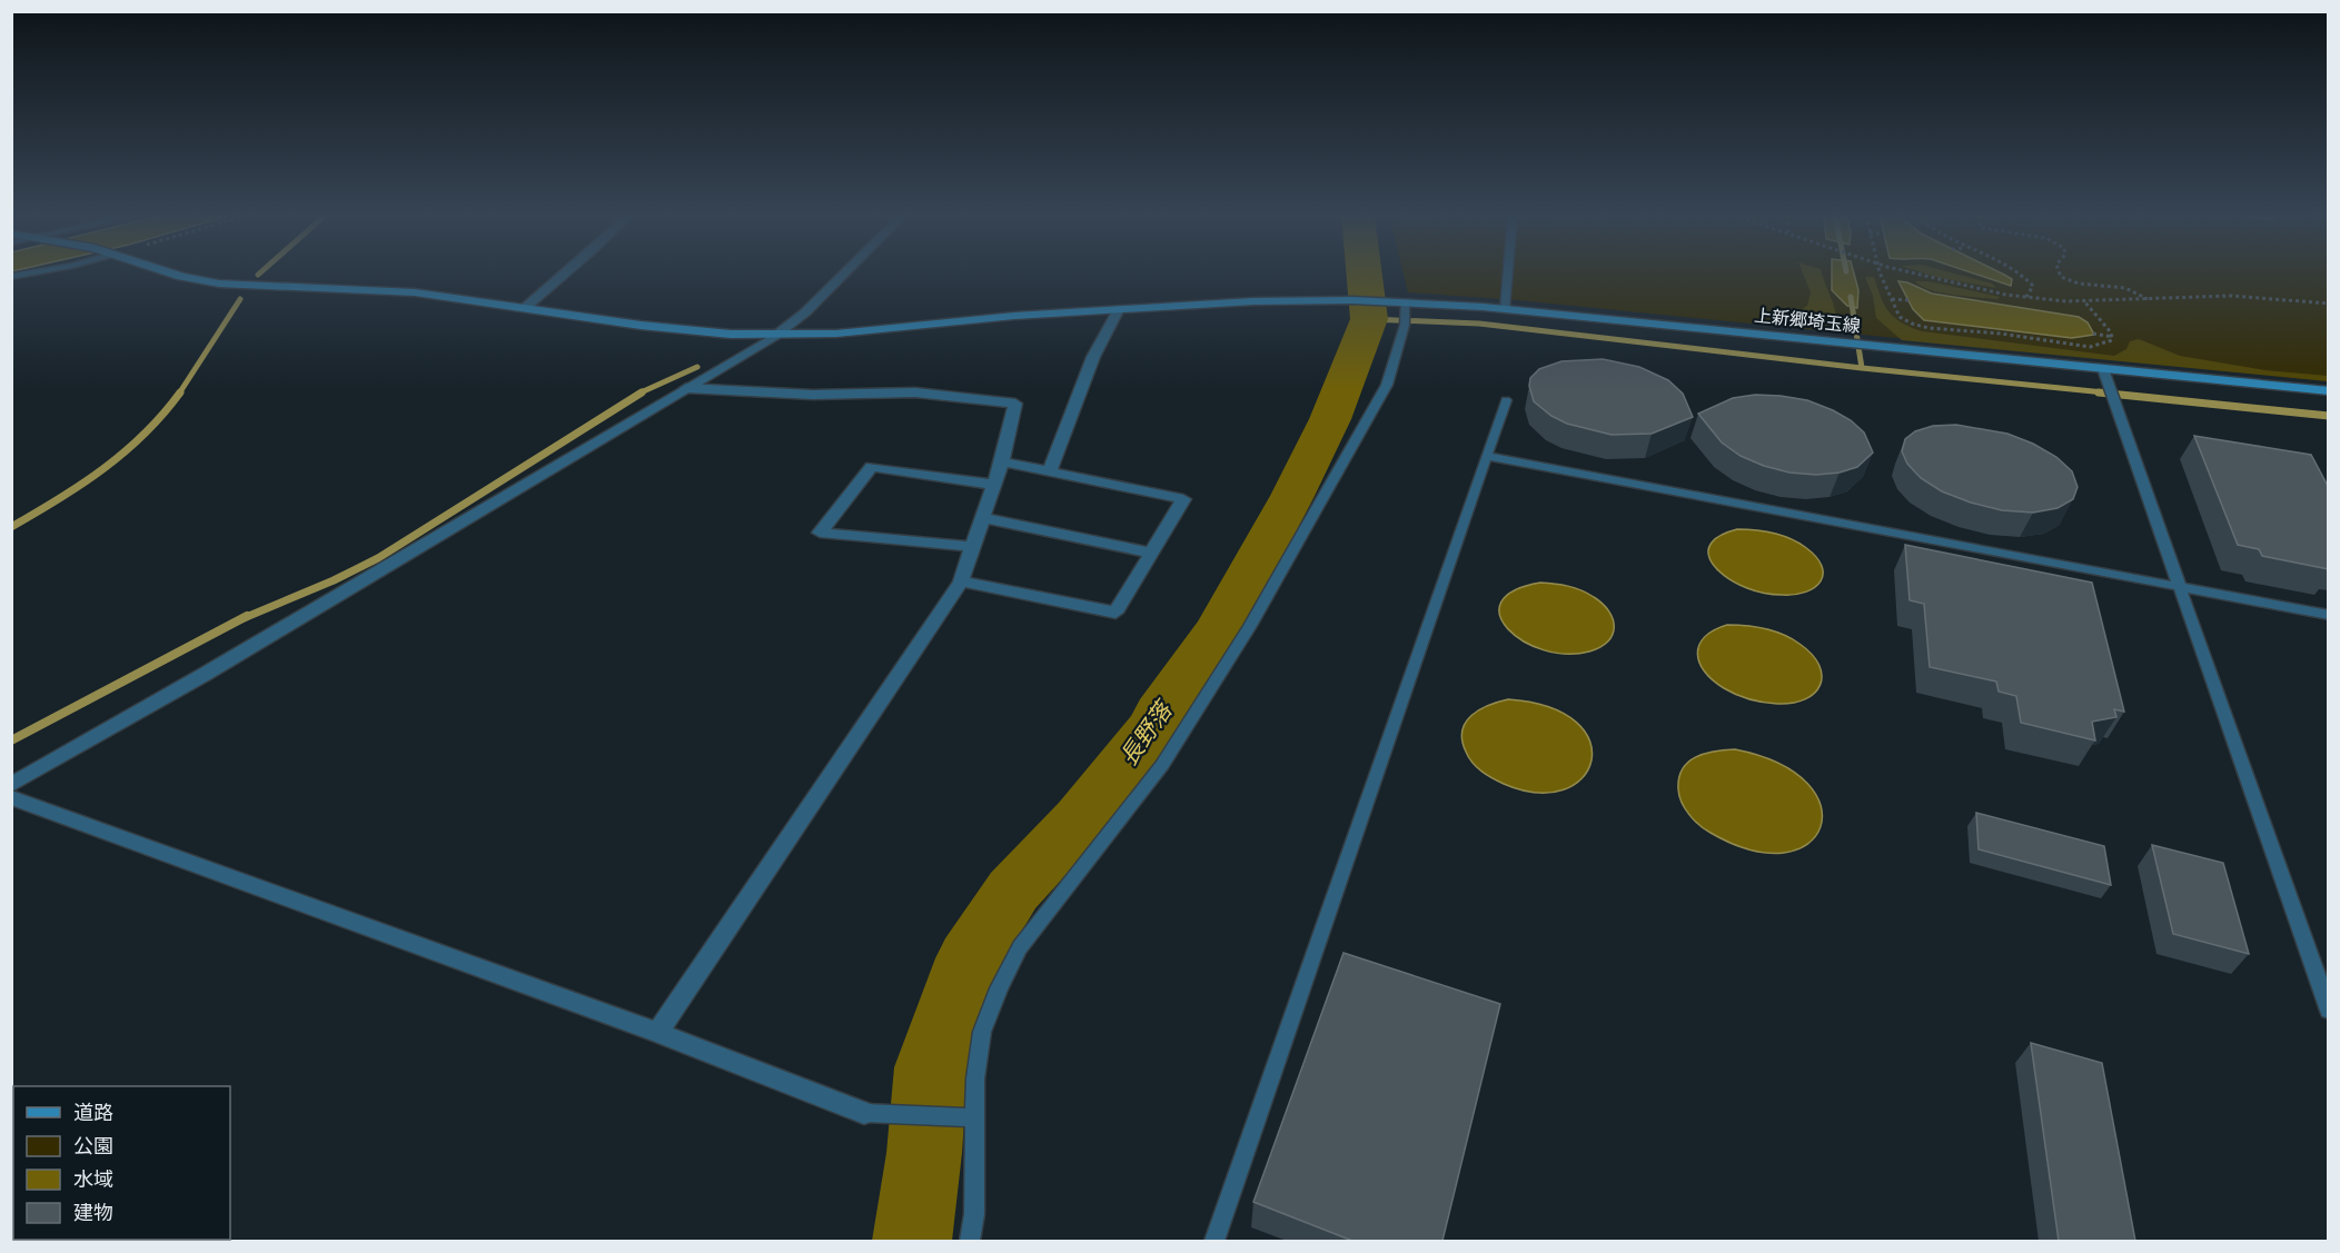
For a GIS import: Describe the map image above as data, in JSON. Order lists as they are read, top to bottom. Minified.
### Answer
{"streets":{"main road":["上新郷埼玉線"]},"water":["長野落"],"legend":["道路","公園","水域","建物"]}
